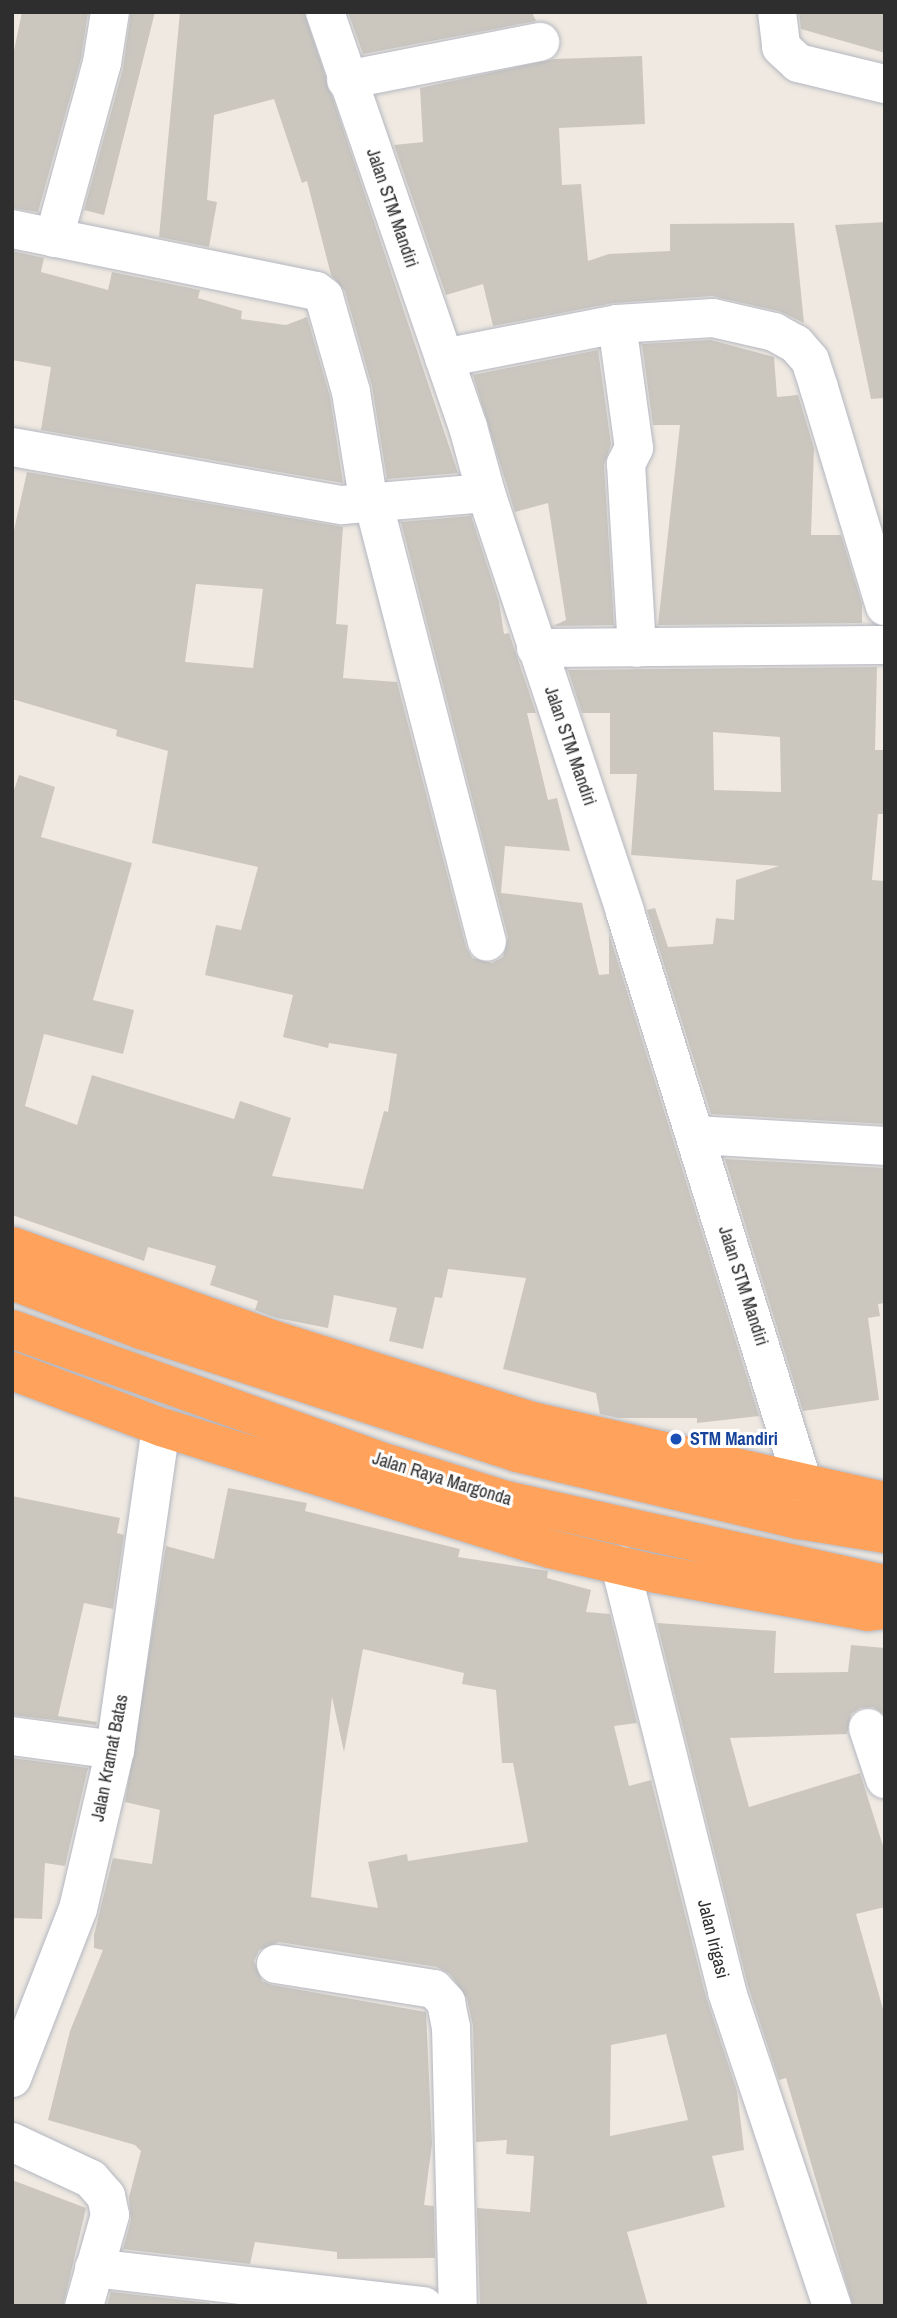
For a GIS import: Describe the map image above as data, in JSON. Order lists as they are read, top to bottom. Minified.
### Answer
{"streets":{"highway":["Jalan Raya Margonda"],"street":["Jalan STM Mandiri","Jalan Kramat Batas","Jalan Irigasi"]},"crossings":[["Jalan Raya Margonda","Jalan Kramat Batas"],["Jalan Raya Margonda","Jalan Irigasi"]],"places":["STM Mandiri"]}
